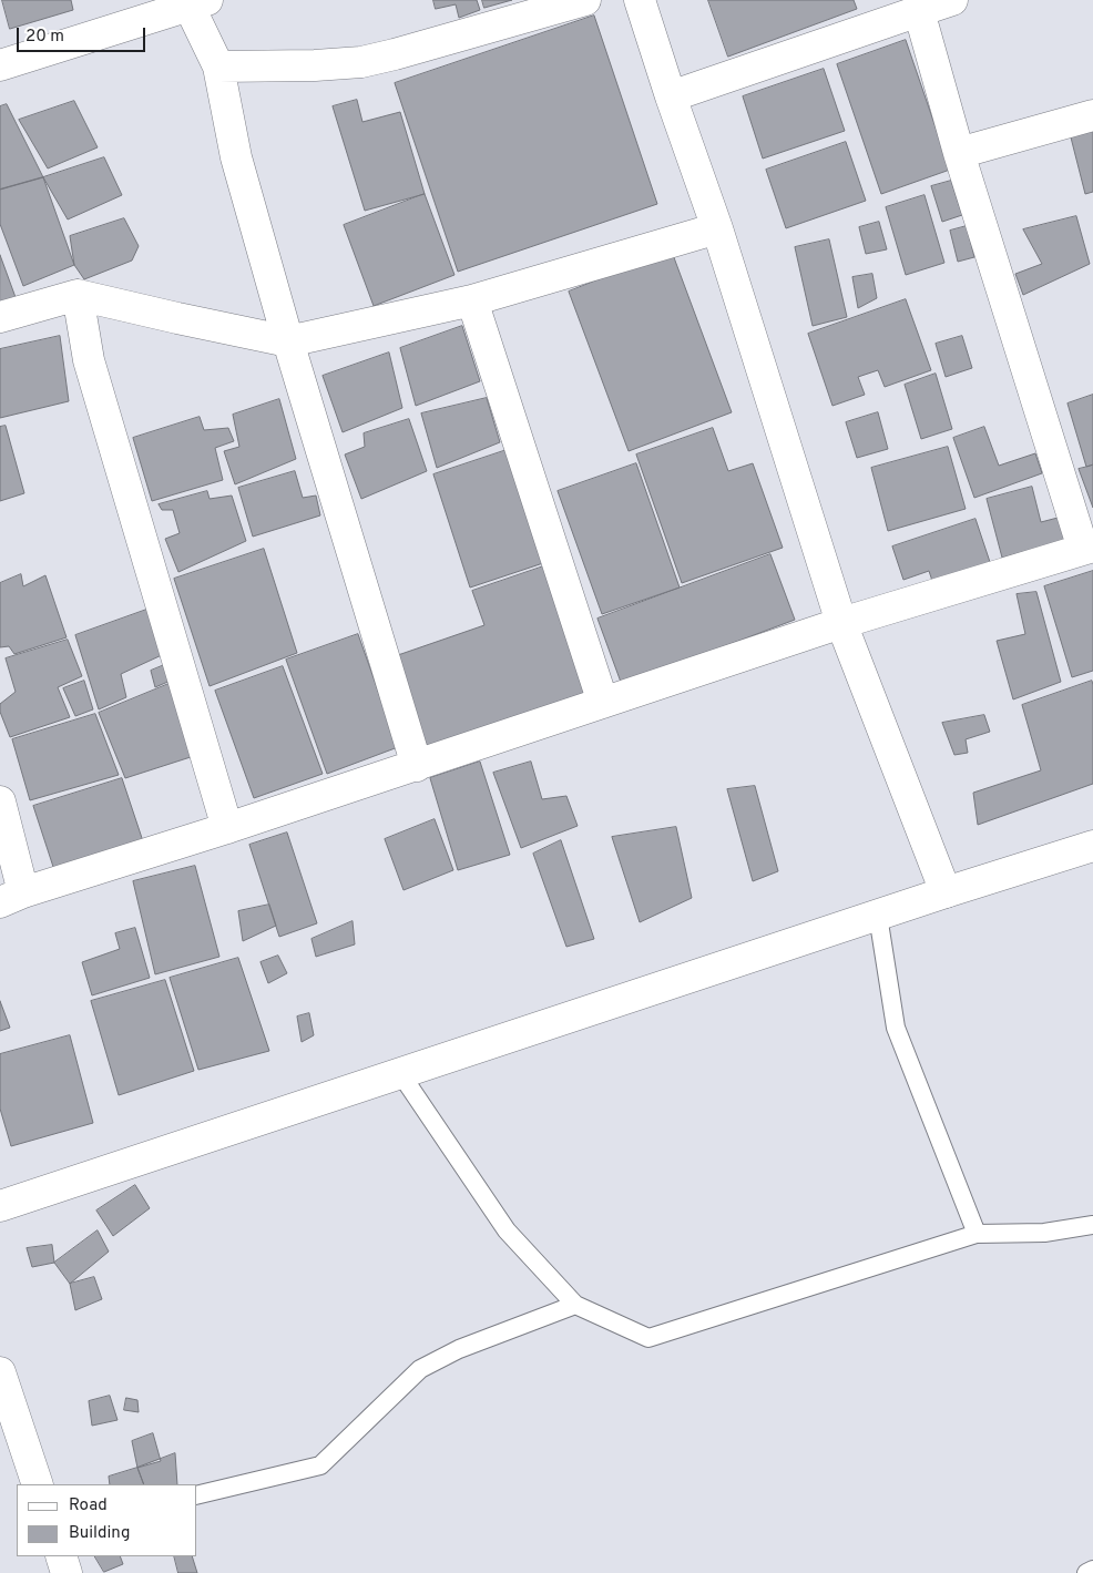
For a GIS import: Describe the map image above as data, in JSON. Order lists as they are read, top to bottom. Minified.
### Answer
{"legend":["Road","Building"],"scale_bar":"20 m"}
